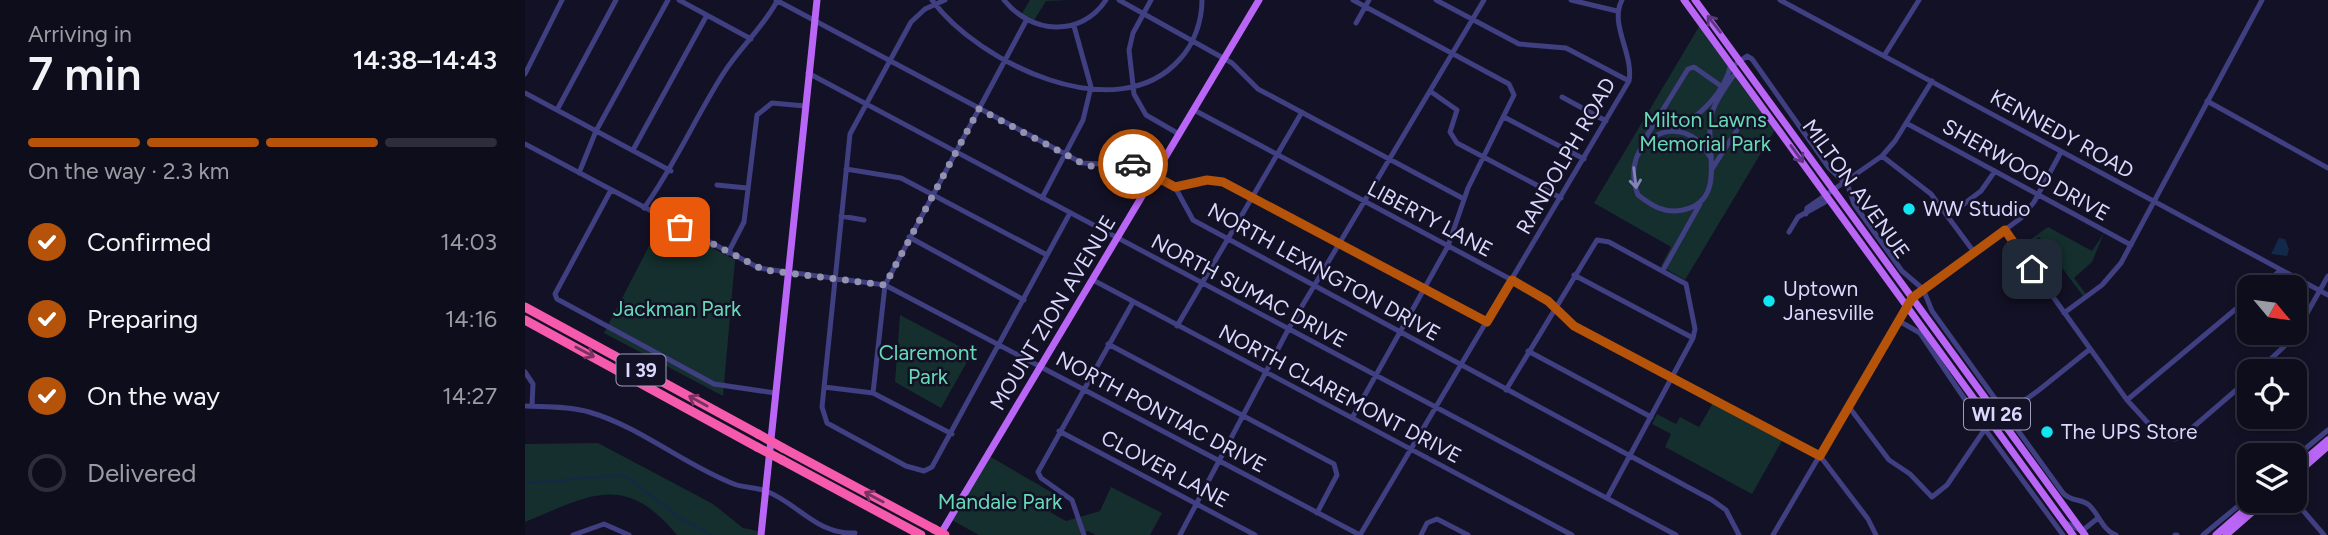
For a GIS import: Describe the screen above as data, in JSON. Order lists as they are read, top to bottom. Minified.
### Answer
{"streets":{"highway":["I 39"],"main road":["MILTON AVENUE","MOUNT ZION AVENUE","WI 26"],"street":["KENNEDY ROAD","RANDOLPH ROAD","SHERWOOD DRIVE","LIBERTY LANE","NORTH LEXINGTON DRIVE","NORTH SUMAC DRIVE","NORTH CLAREMONT DRIVE","NORTH PONTIAC DRIVE","CLOVER LANE"]},"crossings":[["RANDOLPH ROAD","LIBERTY LANE"],["RANDOLPH ROAD","NORTH LEXINGTON DRIVE"],["RANDOLPH ROAD","NORTH SUMAC DRIVE"],["RANDOLPH ROAD","NORTH CLAREMONT DRIVE"],["RANDOLPH ROAD","NORTH PONTIAC DRIVE"],["LIBERTY LANE","MOUNT ZION AVENUE"],["NORTH LEXINGTON DRIVE","MOUNT ZION AVENUE"],["NORTH SUMAC DRIVE","MOUNT ZION AVENUE"],["MOUNT ZION AVENUE","I 39"],["MOUNT ZION AVENUE","NORTH CLAREMONT DRIVE"],["MOUNT ZION AVENUE","NORTH PONTIAC DRIVE"]],"parks":["Milton Lawns Memorial Park","Jackman Park","Claremont Park","Mandale Park"],"places":["WW Studio","Uptown Janesville","The UPS Store"],"north":"bottom right","page":{"heading":["7 min","Arriving in","14:38–14:43"],"bar":"On the way · 2.3 km","list":[["Confirmed","14:03"],["Preparing","14:16"],["On the way","14:27"],"Delivered"]}}
